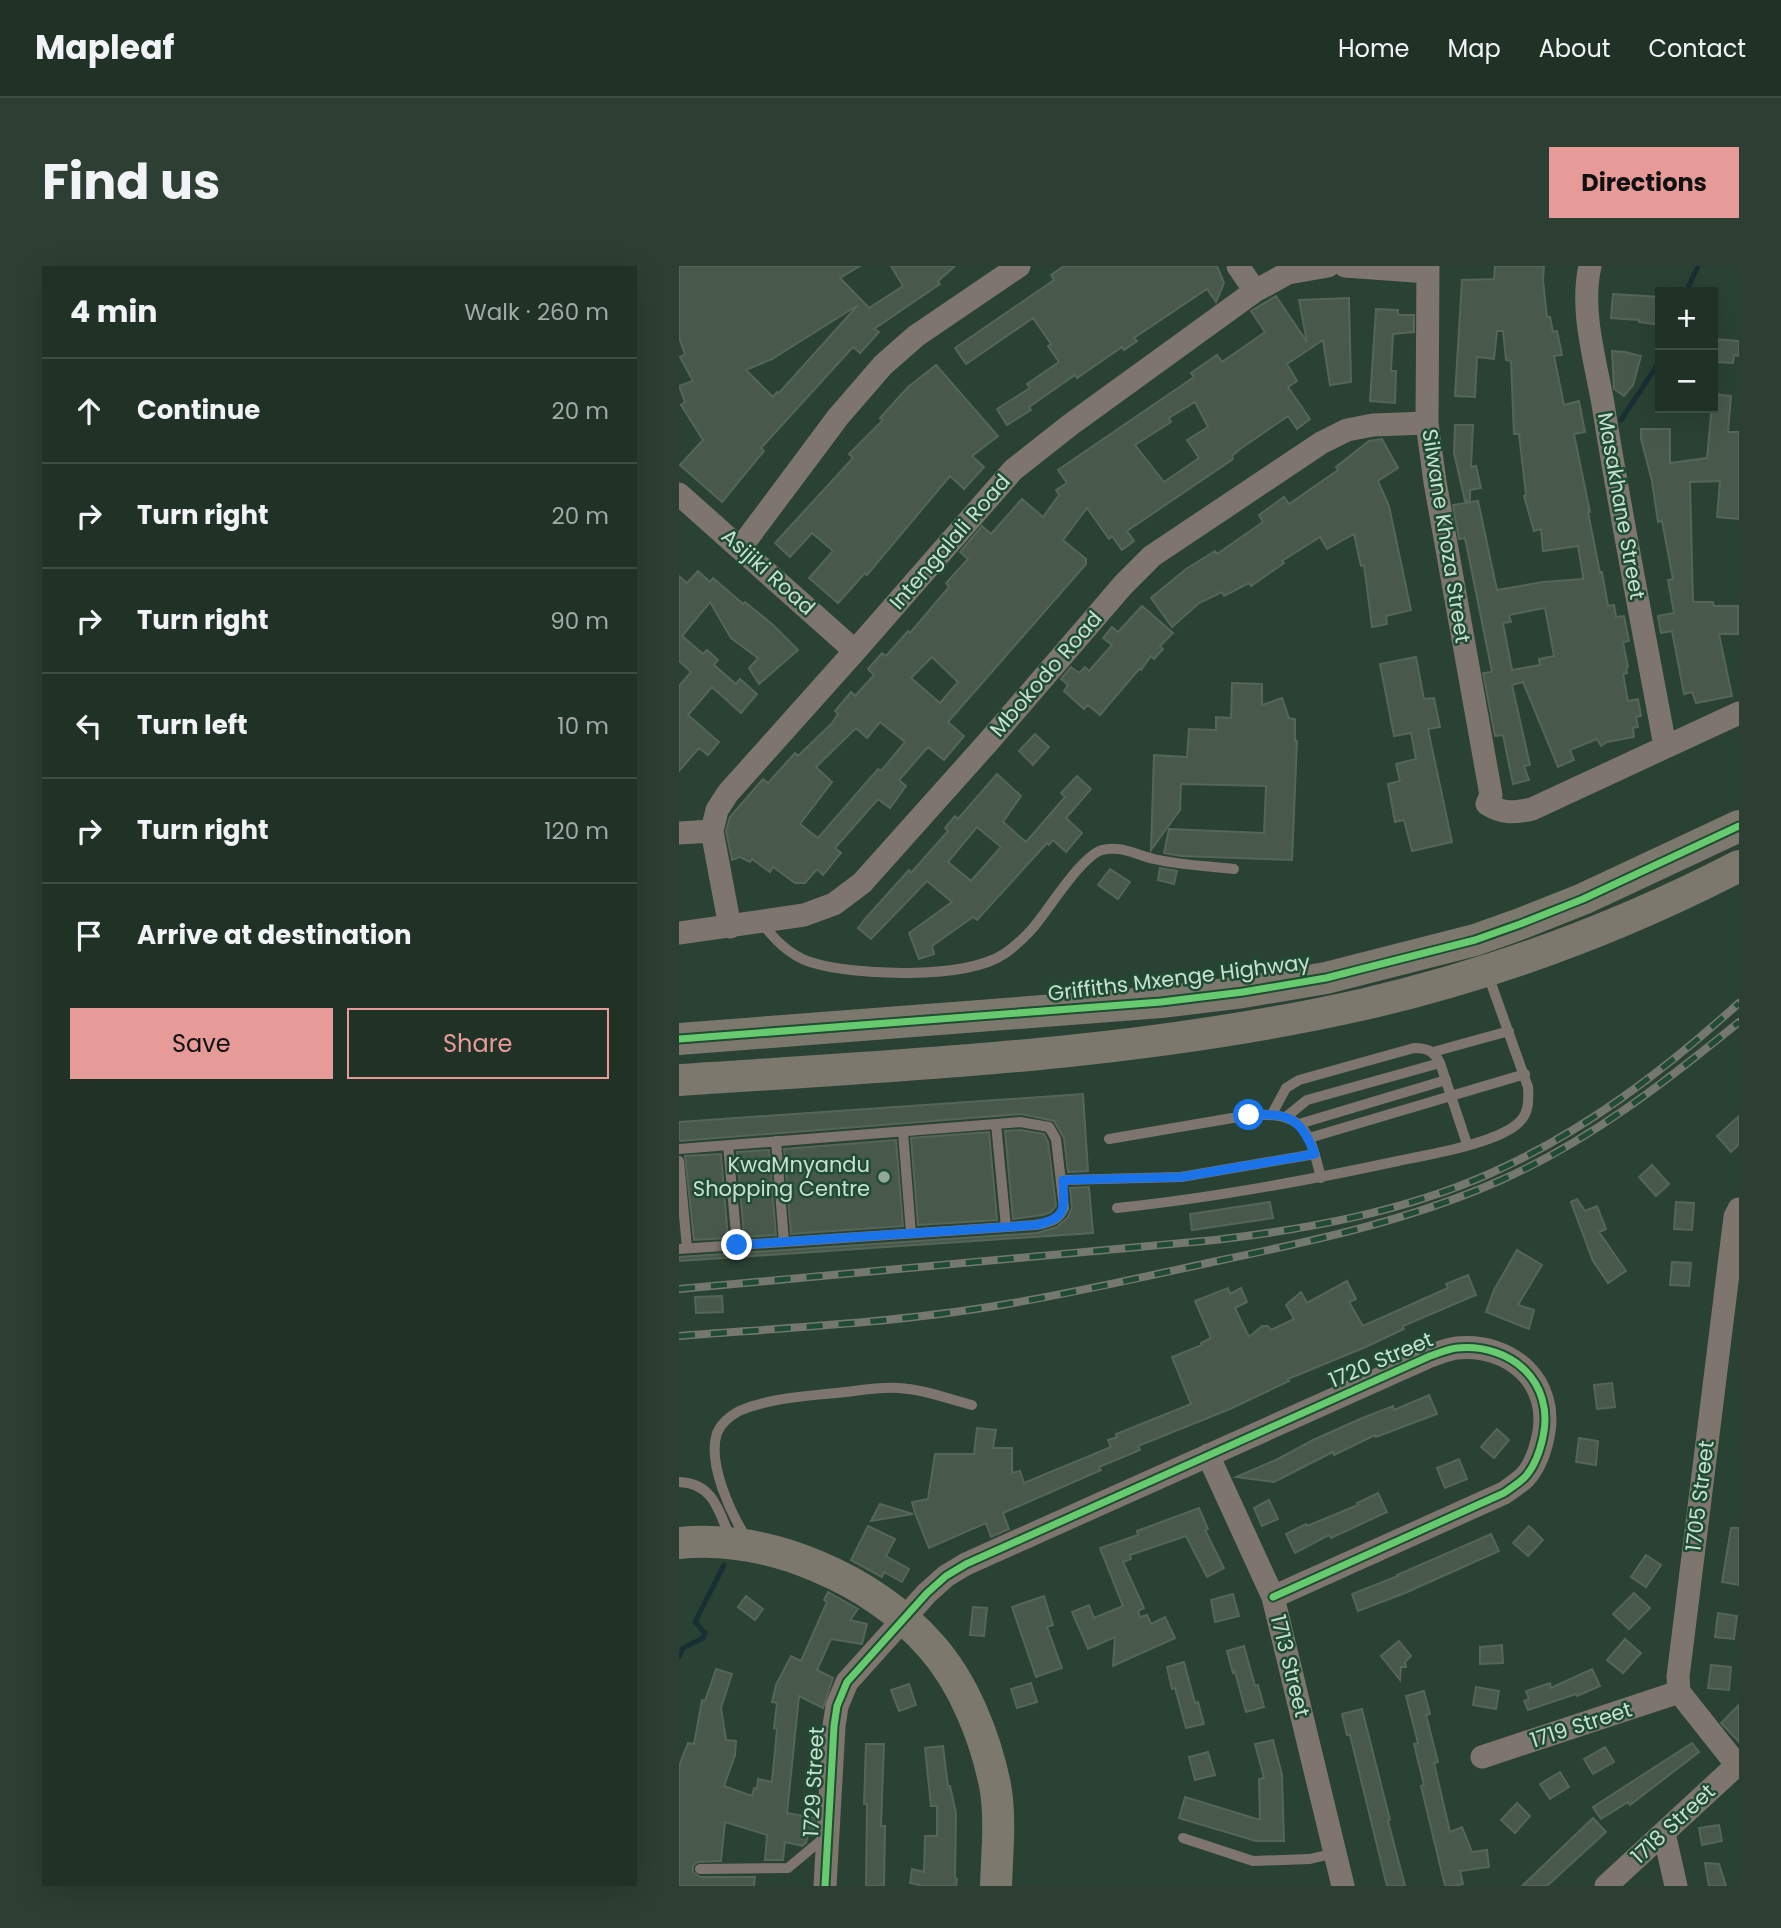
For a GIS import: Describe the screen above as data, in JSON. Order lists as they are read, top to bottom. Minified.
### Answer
{"streets":{"street":["Masakhane Street","Silwane Khoza Street","Intengalali Road","Asijiki Road","Mbokodo Road","Griffiths Mxenge Highway","1720 Street","1705 Street","1713 Street","1719 Street","1729 Street","1718 Street"]},"crossings":[["Masakhane Street","Silwane Khoza Street"],["Silwane Khoza Street","Mbokodo Road"],["Intengalali Road","Asijiki Road"],["1720 Street","1713 Street"],["1720 Street","1729 Street"],["1705 Street","1719 Street"]],"places":["KwaMnyandu Shopping Centre"],"page":{"header":"Mapleaf","nav":["Home","Map","About","Contact"],"title":"Find us","buttons":["Directions",["Save","Share"]],"heading":["4 min","Walk · 260 m"],"map_buttons":["+","−"],"list":[["Continue","20 m"],["Turn right","20 m"],["Turn right","90 m"],["Turn left","10 m"],["Turn right","120 m"],"Arrive at destination"]}}
